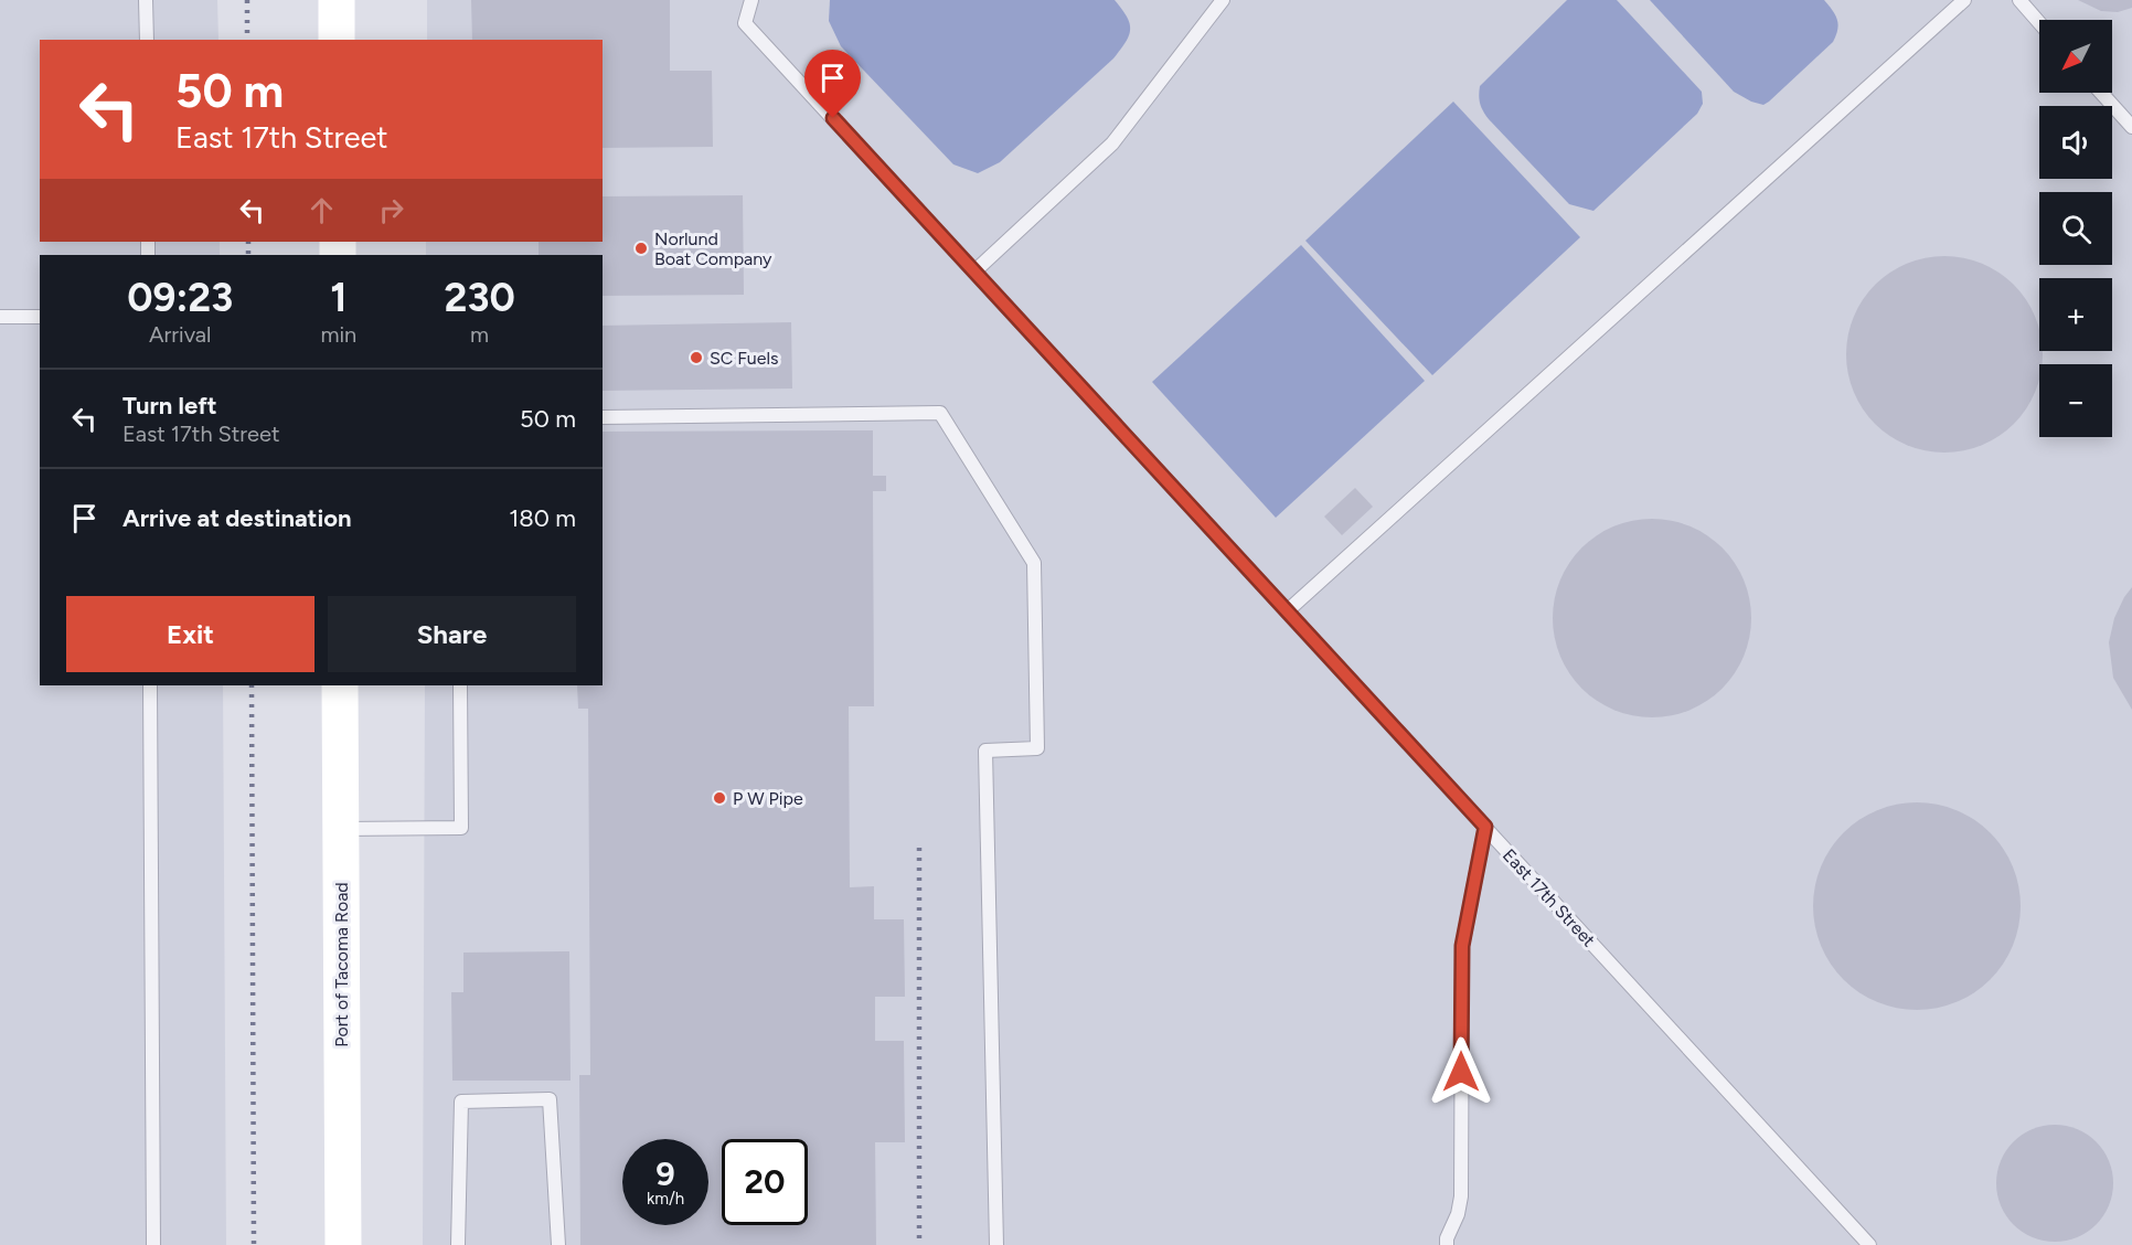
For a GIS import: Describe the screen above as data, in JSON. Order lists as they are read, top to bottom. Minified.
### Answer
{"streets":{"main road":["Port of Tacoma Road"],"lane":["East 17th Street"]},"places":["Norlund Boat Company","SC Fuels","P W Pipe"],"north":"bottom left","page":{"map_buttons":["+","−"],"turn":["50 m","East 17th Street"],"eta":["09:23","Arrival","1","min","230","m"],"list":[{"name":"Turn left","note":"East 17th Street","value":"50 m"},{"name":"Arrive at destination","value":"180 m"}],"buttons":["Exit","Share"],"speed":"9 km/h","limit":"20"}}
